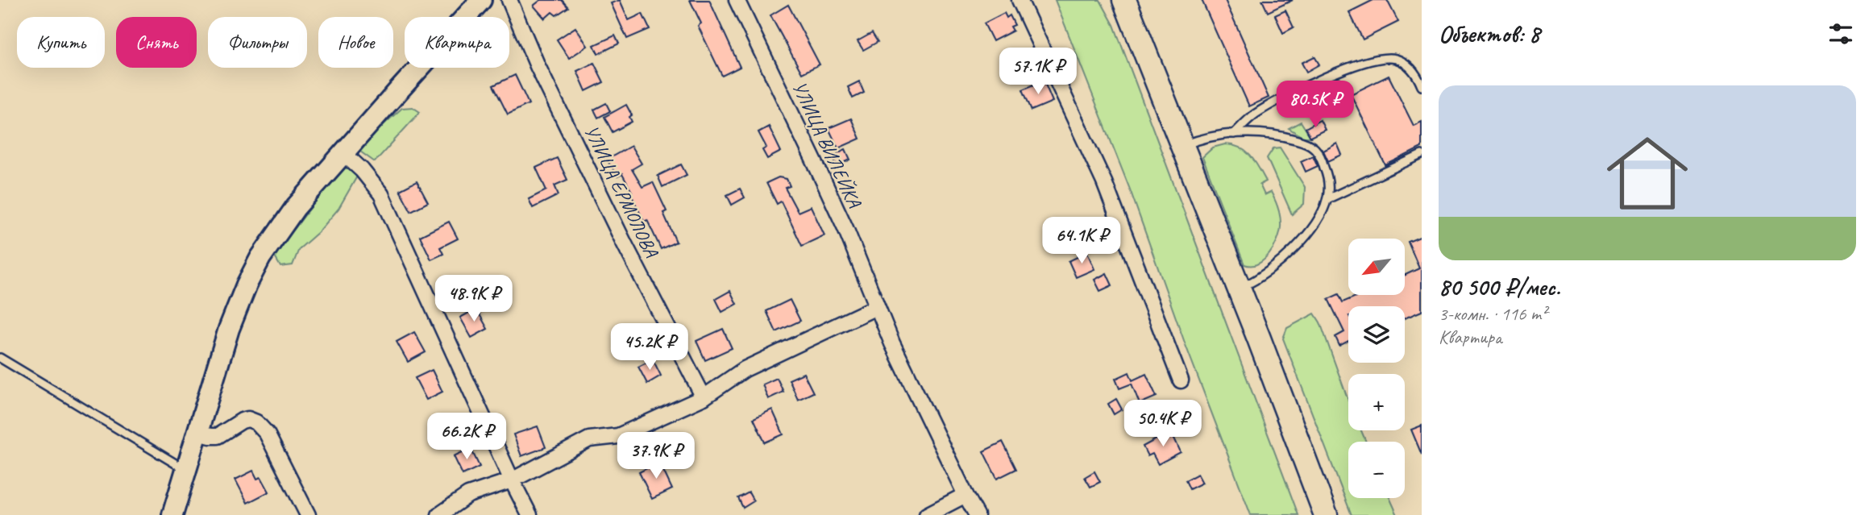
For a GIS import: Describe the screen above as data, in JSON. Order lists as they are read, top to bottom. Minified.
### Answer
{"streets":{"street":["УЛИЦА ВИЛЕЙКА","УЛИЦА ЕРМОЛОВА"]},"north":"bottom left","page":{"heading":"Объектов: 8","chip":["Купить","Снять","Фильтры","Новое","Квартира"],"price":["57.1K ₽","80.5K ₽","64.1K ₽","48.9K ₽","45.2K ₽","50.4K ₽","66.2K ₽","37.9K ₽"],"list":[{"name":"80 500 ₽/мес.","note":"3-комн. · 116 m² · Квартира"}],"map_buttons":["+","−"]}}
